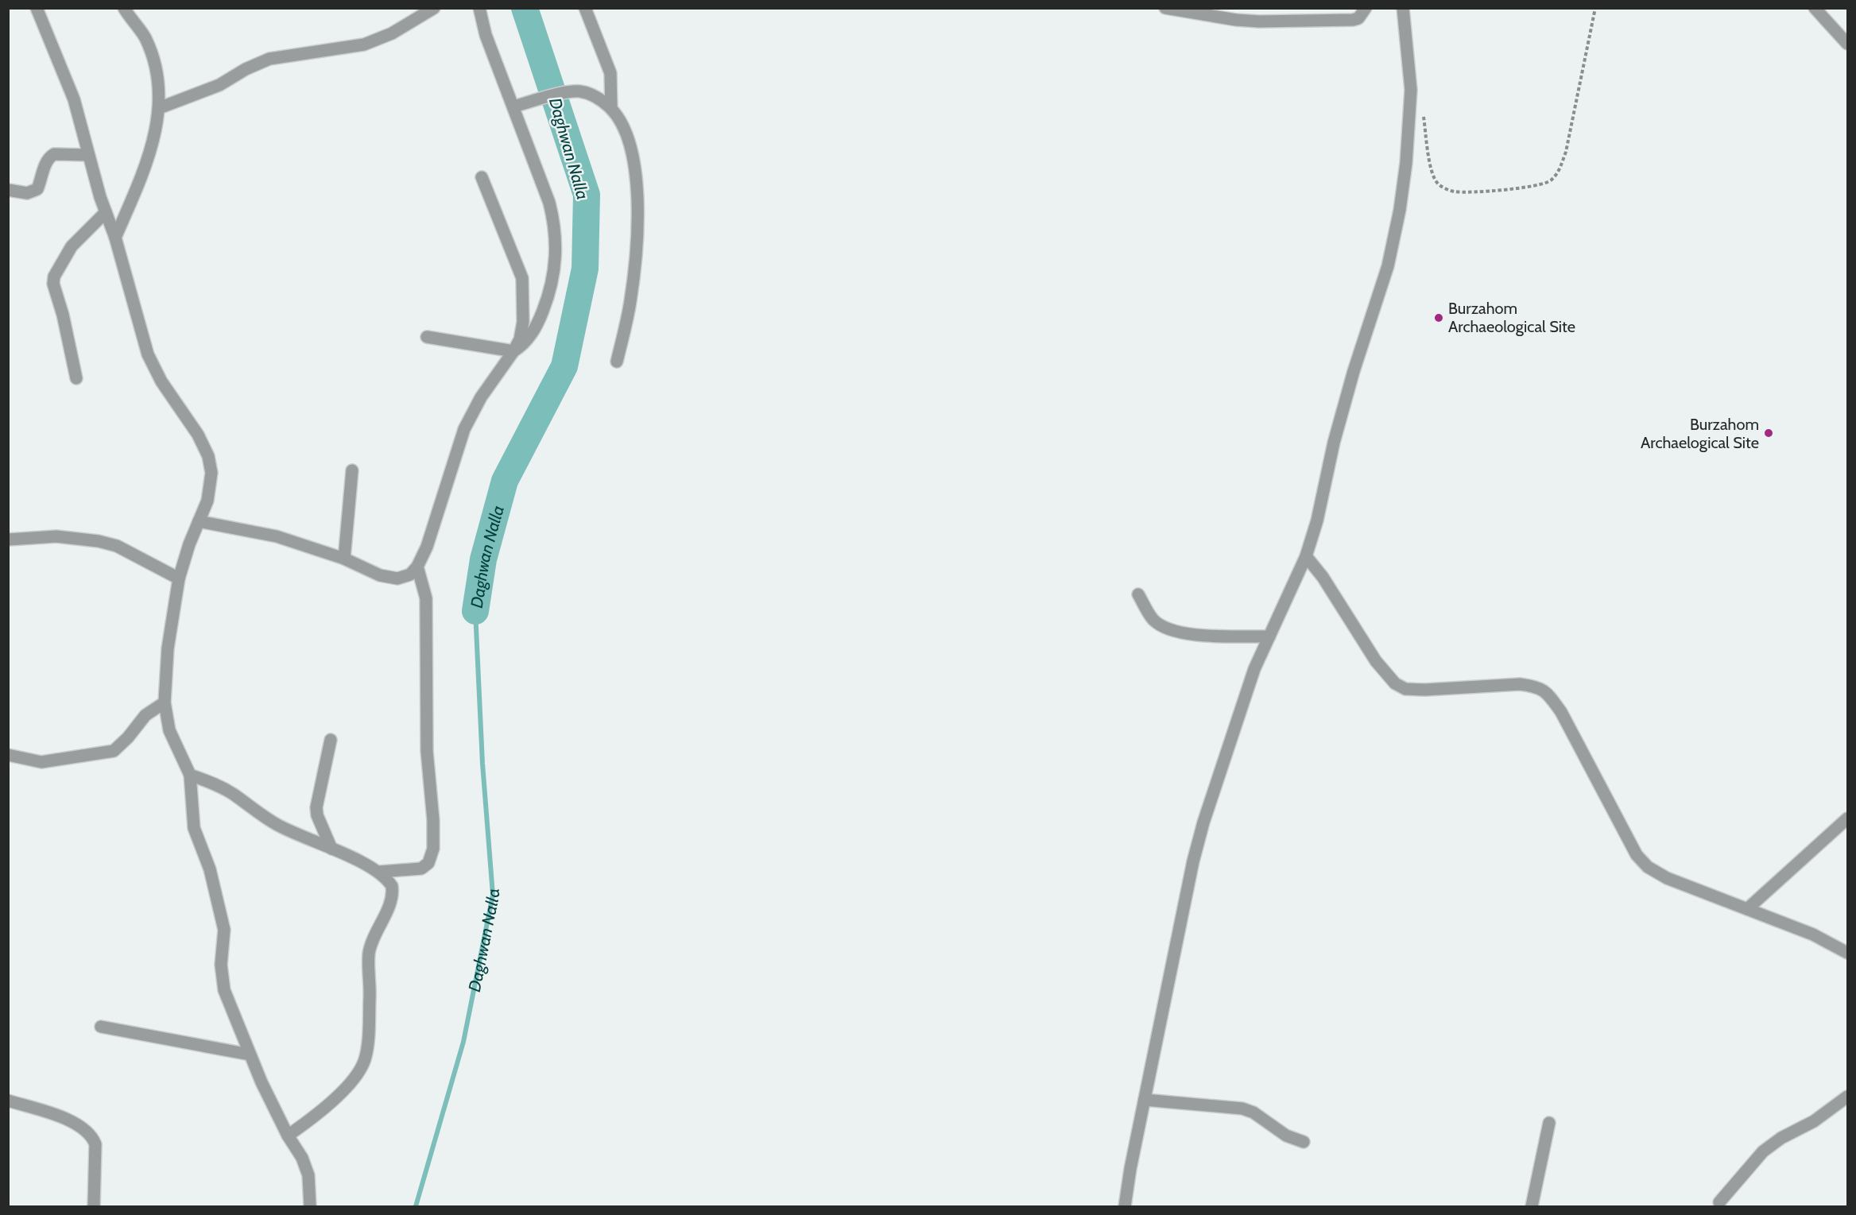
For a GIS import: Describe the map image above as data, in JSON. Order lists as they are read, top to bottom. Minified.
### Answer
{"water":["Daghwan Nalla"],"places":["Burzahom Archaeological Site","Burzahom Archaelogical Site"]}
